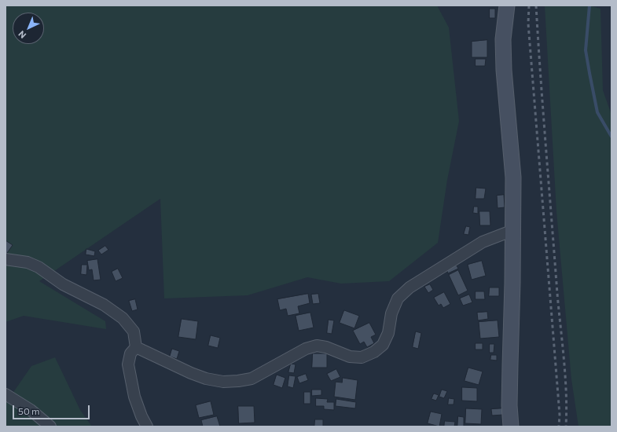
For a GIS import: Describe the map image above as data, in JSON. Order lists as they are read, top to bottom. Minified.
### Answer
{"scale_bar":"50 m","north":"bottom left"}
